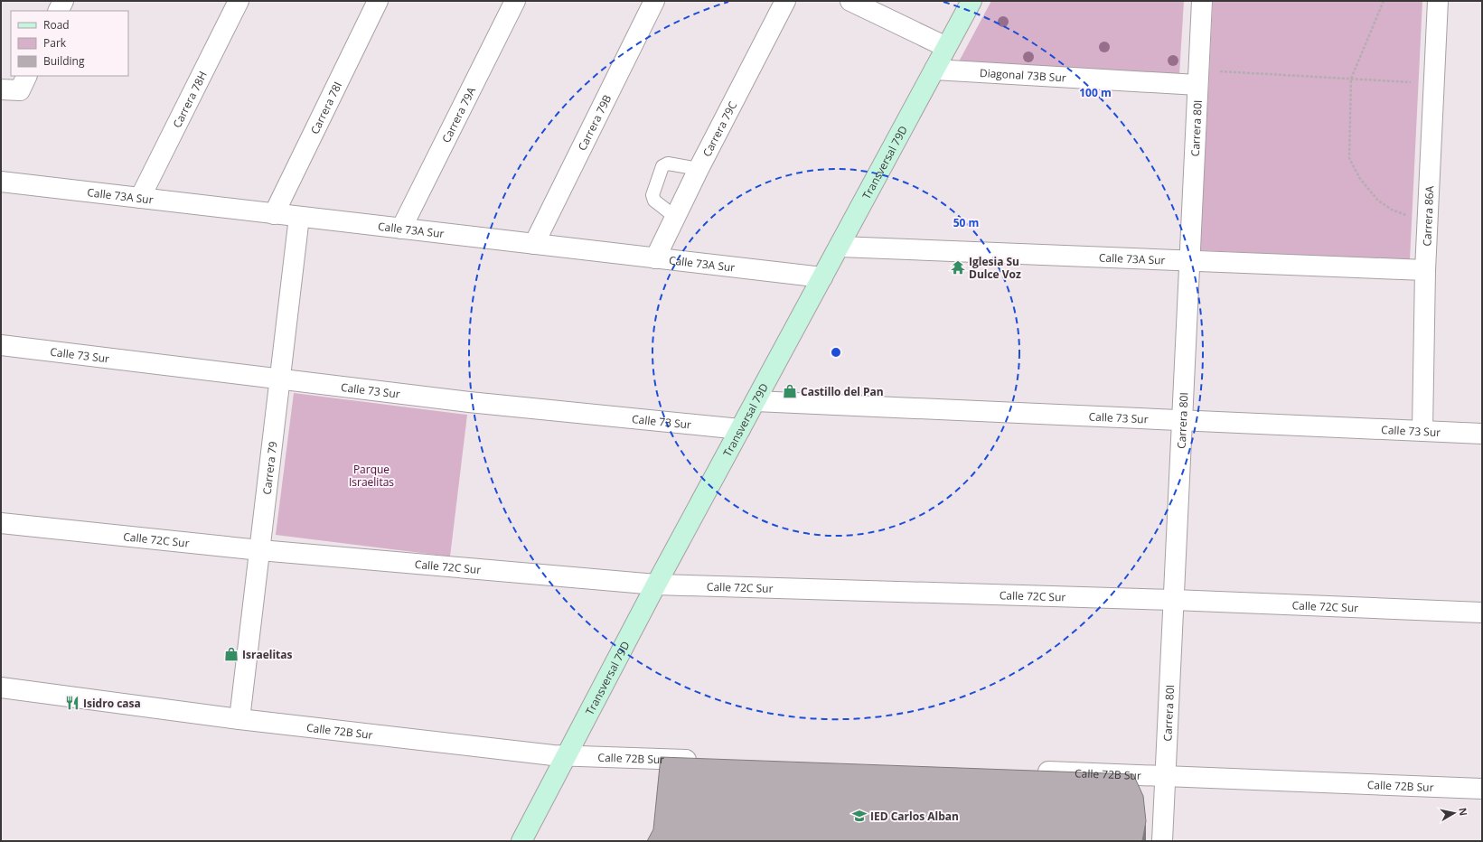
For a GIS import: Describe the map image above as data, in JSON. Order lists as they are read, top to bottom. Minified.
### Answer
{"streets":{"main road":["Transversal 79D"],"street":["Diagonal 73B Sur","Carrera 78H","Carrera 78I","Carrera 79A","Carrera 79B","Carrera 80I","Carrera 79C","Calle 73A Sur","Carrera 86A","Calle 73 Sur","Carrera 79","Calle 72C Sur","Calle 72B Sur"]},"crossings":[["Diagonal 73B Sur","Carrera 80I"],["Diagonal 73B Sur","Transversal 79D"],["Carrera 78H","Calle 73A Sur"],["Carrera 78I","Calle 73A Sur"],["Carrera 79A","Calle 73A Sur"],["Carrera 79B","Calle 73A Sur"],["Carrera 80I","Calle 73A Sur"],["Carrera 80I","Calle 73 Sur"],["Carrera 80I","Calle 72C Sur"],["Carrera 80I","Calle 72B Sur"],["Carrera 79C","Calle 73A Sur"],["Transversal 79D","Calle 73A Sur"],["Transversal 79D","Calle 73 Sur"],["Transversal 79D","Calle 72C Sur"],["Transversal 79D","Calle 72B Sur"],["Calle 73A Sur","Carrera 86A"],["Calle 73A Sur","Carrera 79"],["Carrera 86A","Calle 73 Sur"],["Calle 73 Sur","Carrera 79"],["Carrera 79","Calle 72C Sur"],["Carrera 79","Calle 72B Sur"]],"parks":["Parque Israelitas"],"places":{"temple":["Iglesia Su Dulce Voz"],"shop":["Castillo del Pan","Israelitas"],"restaurant":["Isidro casa"],"school or university":["IED Carlos Alban"]},"legend":["Road","Park","Building"],"north":"right","rings":["100 m","50 m"]}
